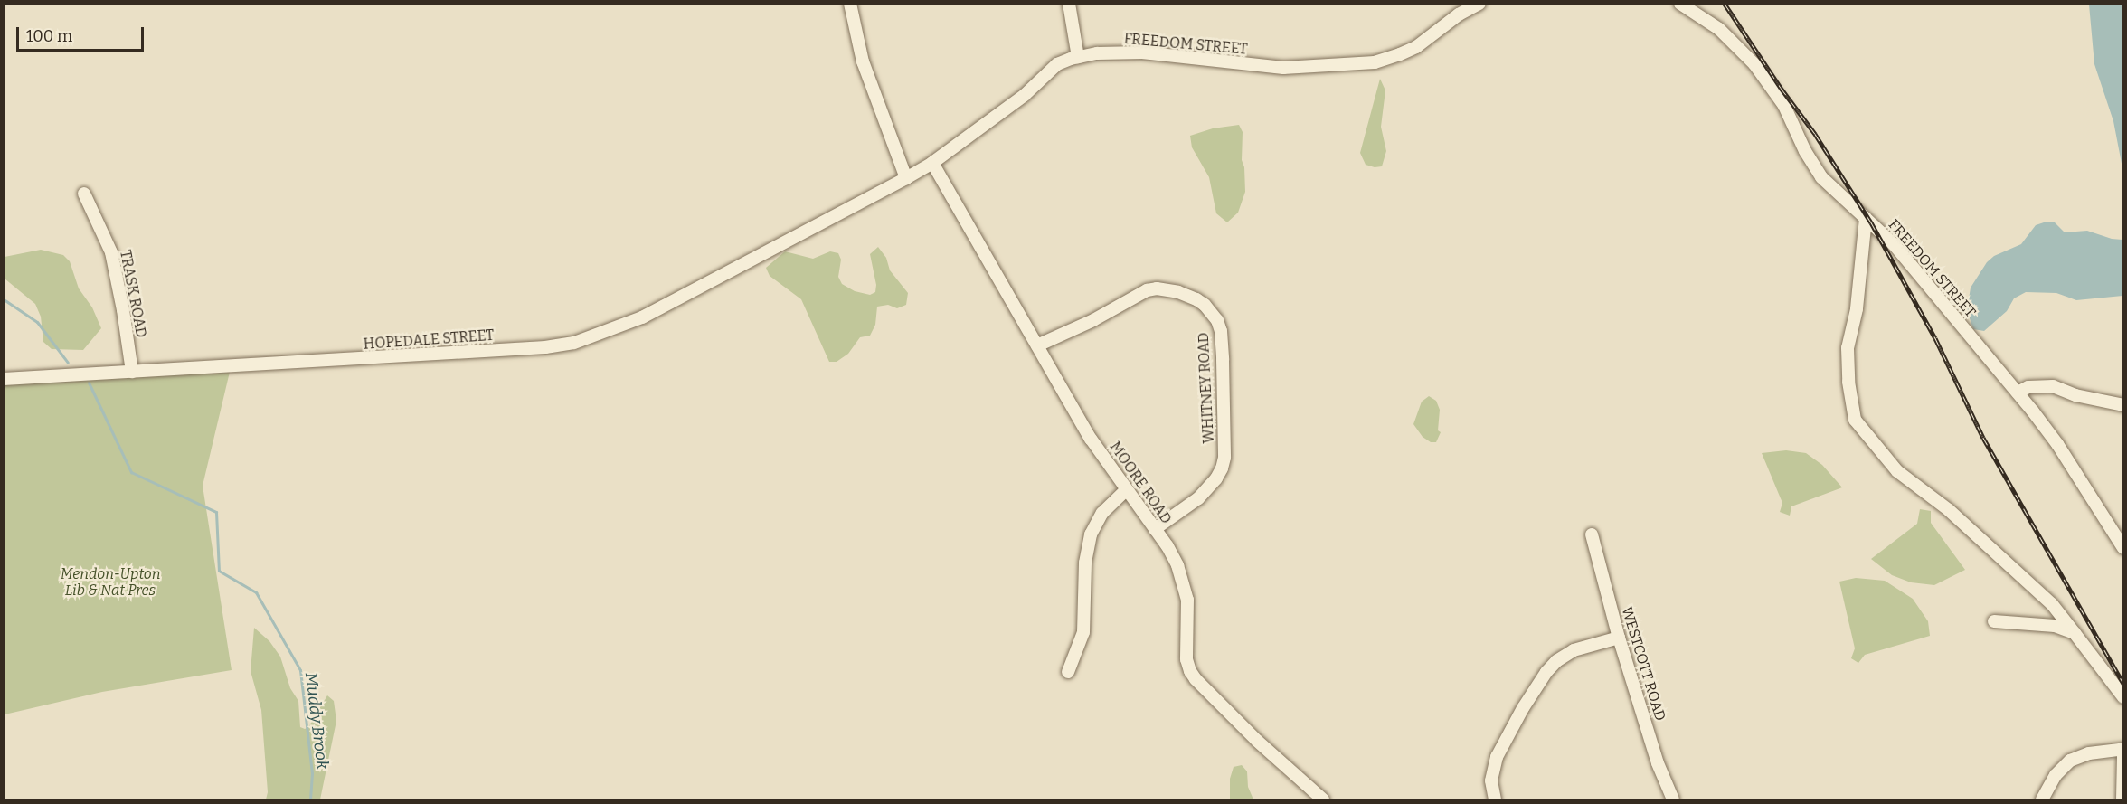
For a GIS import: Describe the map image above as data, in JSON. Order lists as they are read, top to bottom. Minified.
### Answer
{"streets":{"street":["FREEDOM STREET","TRASK ROAD","HOPEDALE STREET","WHITNEY ROAD","MOORE ROAD","WESTCOTT ROAD"]},"crossings":[["FREEDOM STREET","HOPEDALE STREET"],["FREEDOM STREET","MOORE ROAD"],["TRASK ROAD","HOPEDALE STREET"],["WHITNEY ROAD","MOORE ROAD"]],"water":["Muddy Brook"],"parks":["Mendon-Upton Lib & Nat Pres"],"scale_bar":"100 m"}
